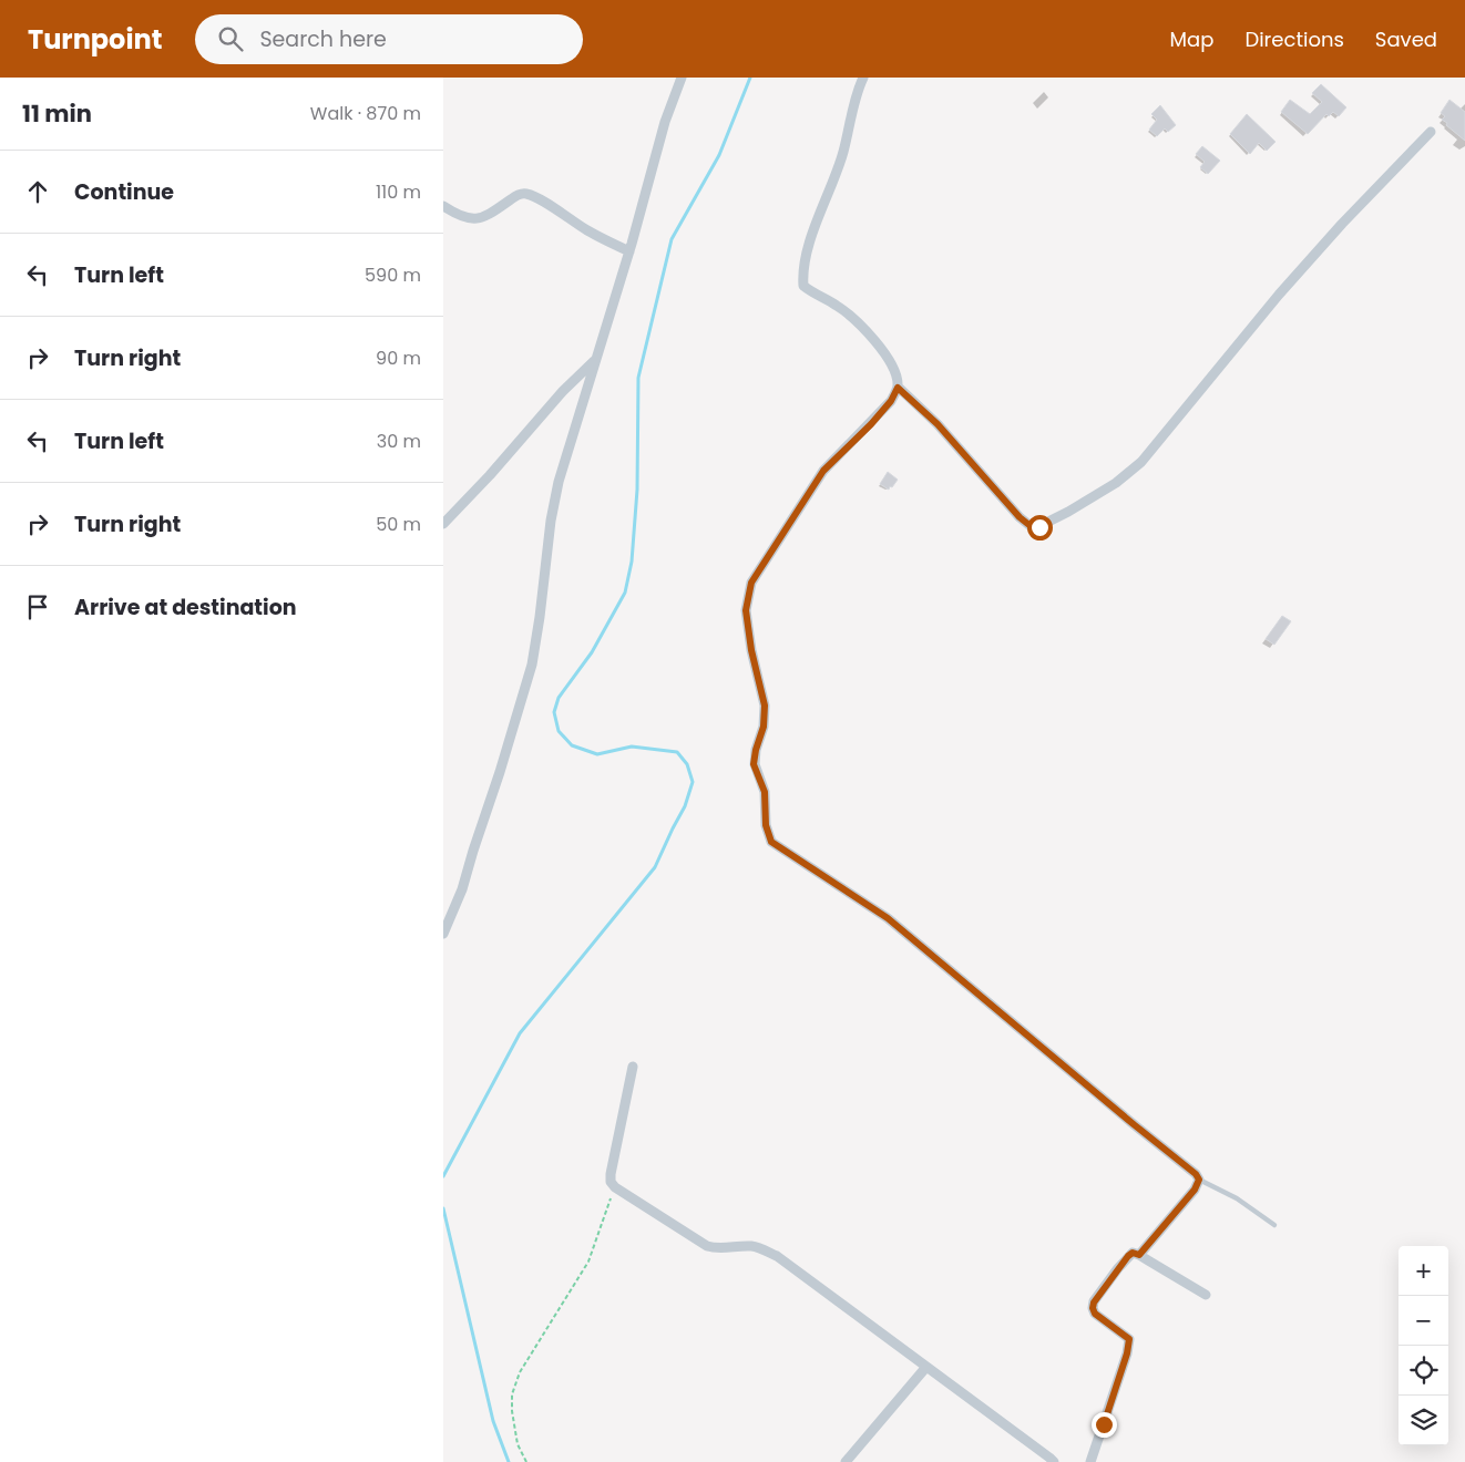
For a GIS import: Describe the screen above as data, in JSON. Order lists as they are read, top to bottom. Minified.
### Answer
{"page":{"header":"Turnpoint","search":"Search here","nav":["Map","Directions","Saved"],"heading":["11 min","Walk · 870 m"],"list":[["Continue","110 m"],["Turn left","590 m"],["Turn right","90 m"],["Turn left","30 m"],["Turn right","50 m"],"Arrive at destination"],"map_buttons":["+","−"]}}
